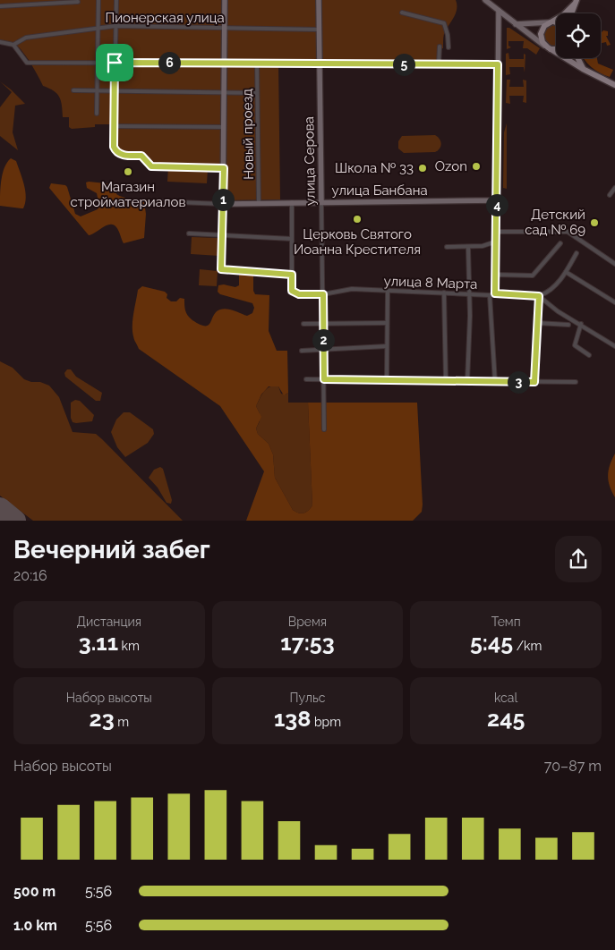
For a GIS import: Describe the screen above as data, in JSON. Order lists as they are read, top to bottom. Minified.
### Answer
{"streets":{"street":["Пионерская улица","Новый проезд","улица Серова","улица Банбана","улица 8 Марта"]},"crossings":[["Пионерская улица","улица Серова"],["Новый проезд","улица Банбана"],["улица Серова","улица Банбана"],["улица Серова","улица 8 Марта"]],"places":["Ozon","Школа № 33","Магазин стройматериалов","Церковь Святого Иоанна Крестителя","Детский сад № 69"],"page":{"pins":["6","5","1","4","2","3"],"heading":["Вечерний забег","20:16"],"stats":[["Дистанция","3.11 km"],["Время","17:53"],["Темп","5:45 /km"],["Набор высоты","23 m"],["Пульс","138 bpm"],["kcal","245"]],"chart":["Набор высоты","70–87 m"],"list":[{"name":"500 m","note":"5:56"},{"name":"1.0 km","note":"5:56"}]}}
